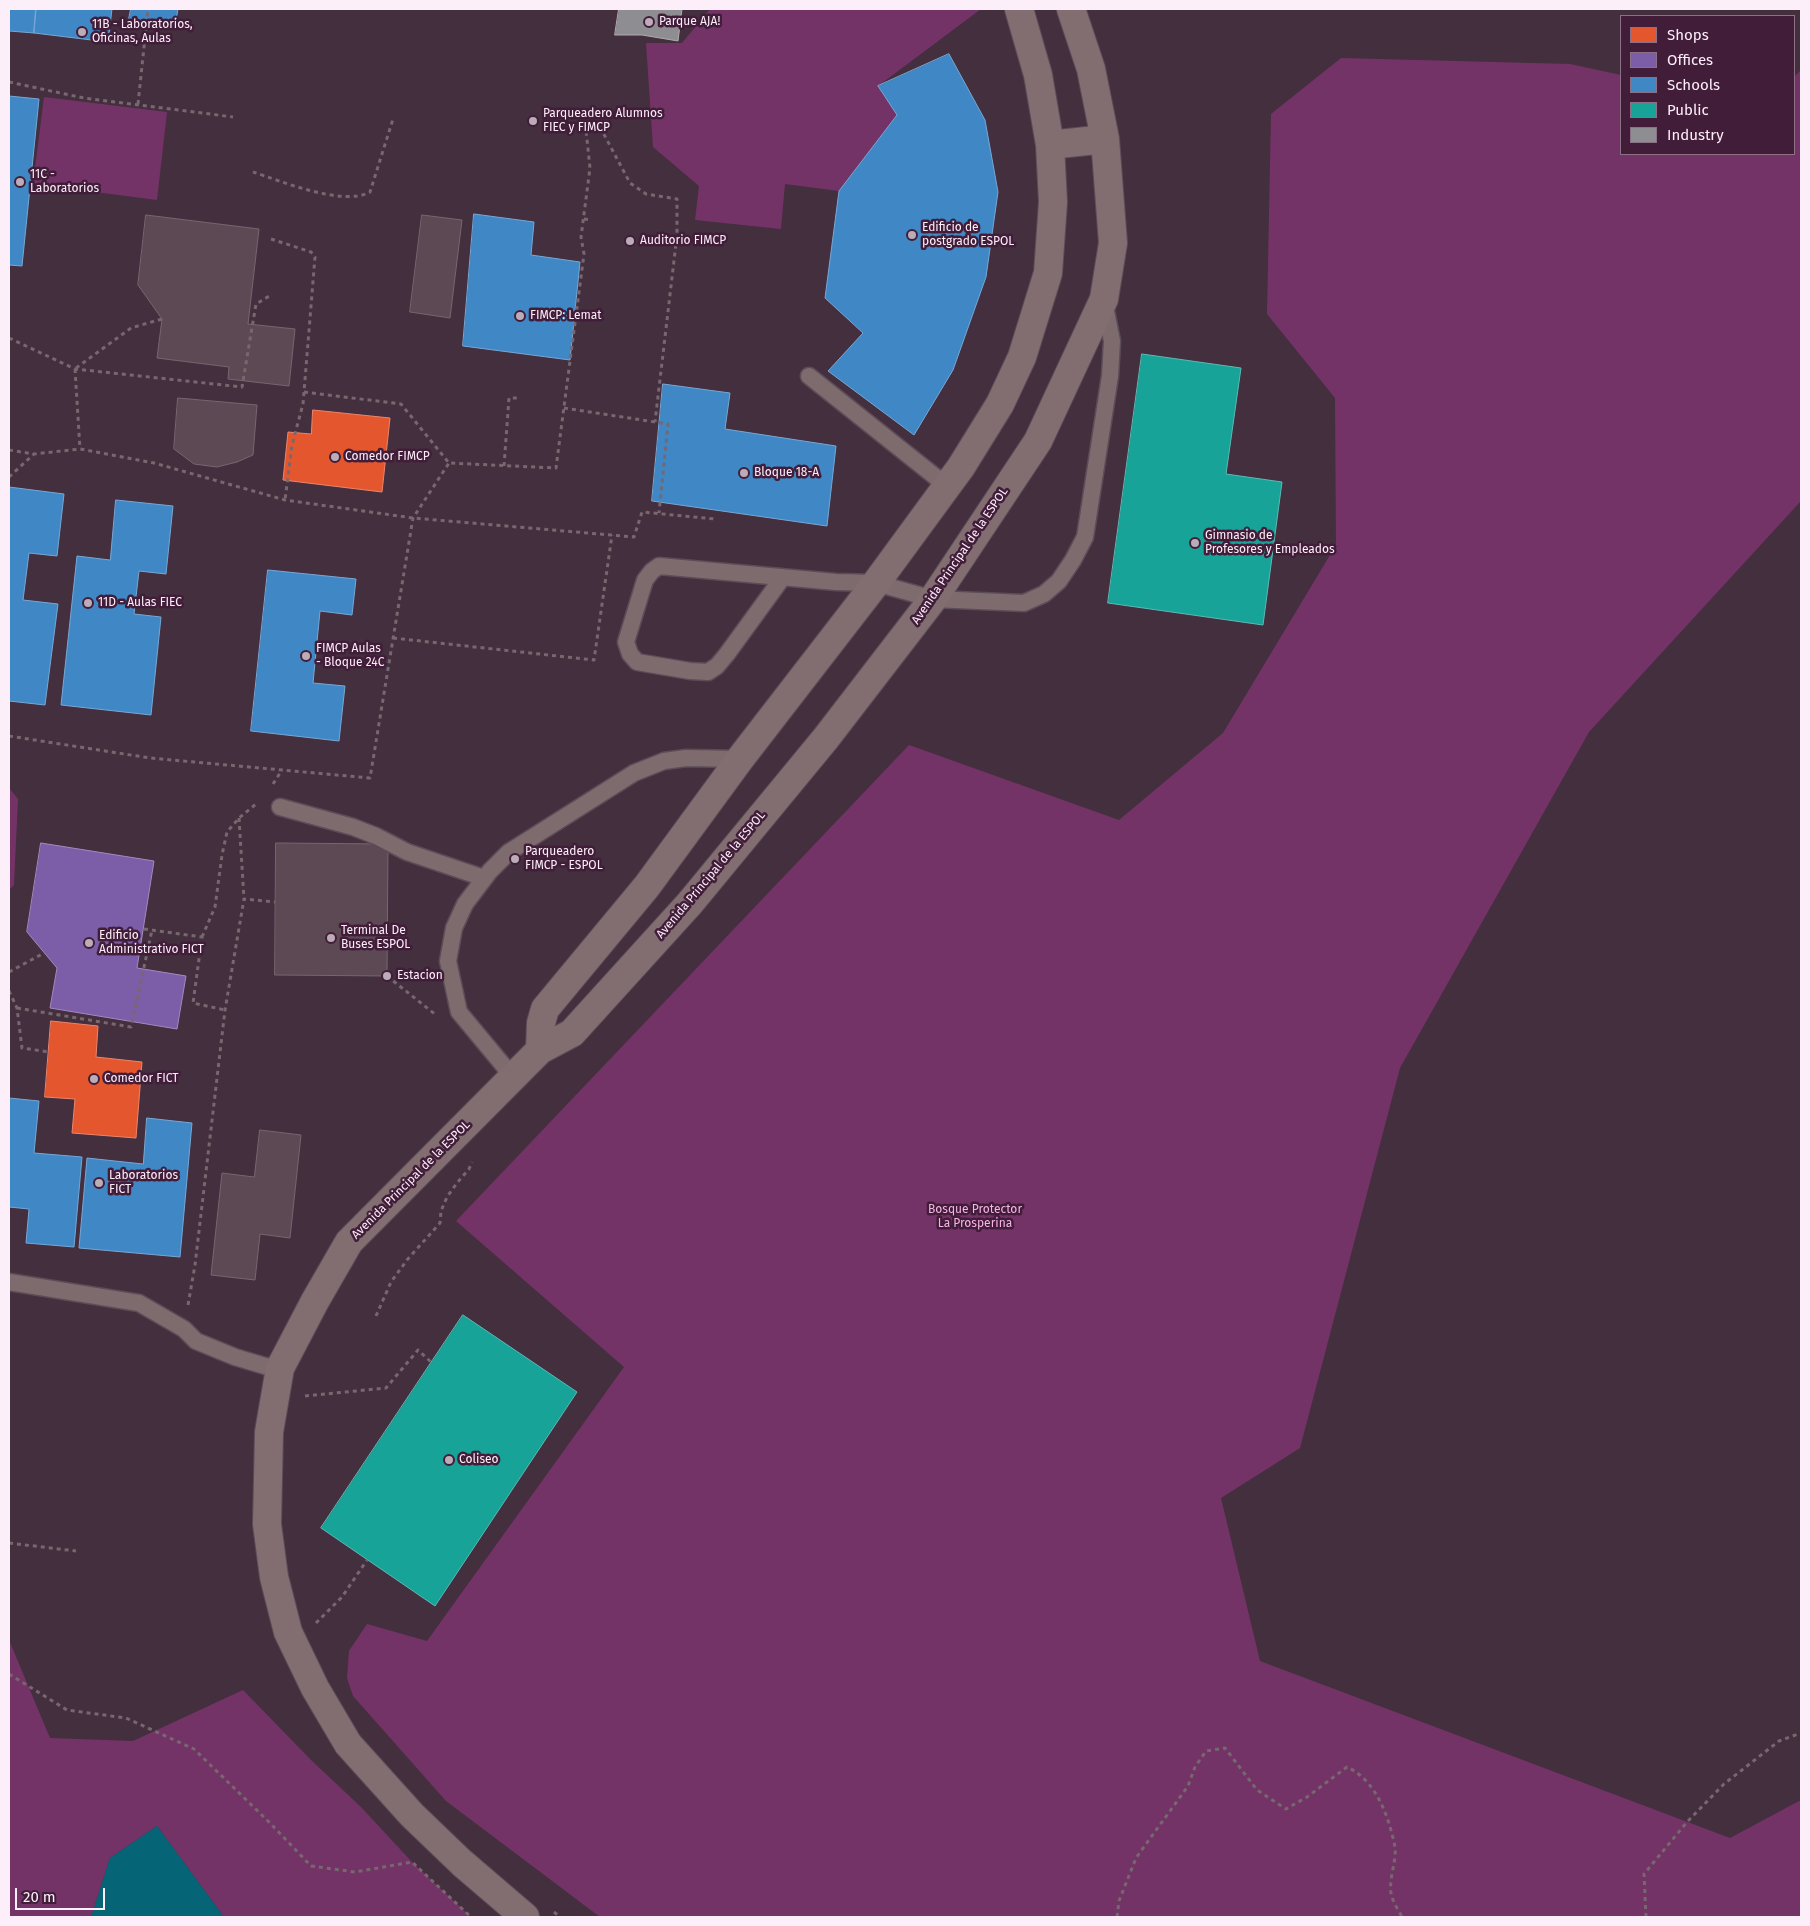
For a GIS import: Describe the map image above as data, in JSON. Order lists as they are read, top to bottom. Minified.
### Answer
{"streets":{"street":["Avenida Principal de la ESPOL"]},"parks":["Bosque Protector La Prosperina"],"places":["Parque AJA!","11B - Laboratorios, Oficinas, Aulas","Parqueadero Alumnos FIEC y FIMCP","11C - Laboratorios","Edificio de postgrado ESPOL","Auditorio FIMCP","FIMCP: Lemat","Comedor FIMCP","Bloque 18-A","Gimnasio de Profesores y Empleados","11D - Aulas FIEC","FIMCP Aulas - Bloque 24C","Parqueadero FIMCP - ESPOL","Terminal De Buses ESPOL","Edificio Administrativo FICT","Estacion","Comedor FICT","Laboratorios FICT","Coliseo"],"legend":["Shops","Offices","Schools","Public","Industry"],"scale_bar":"20 m"}
